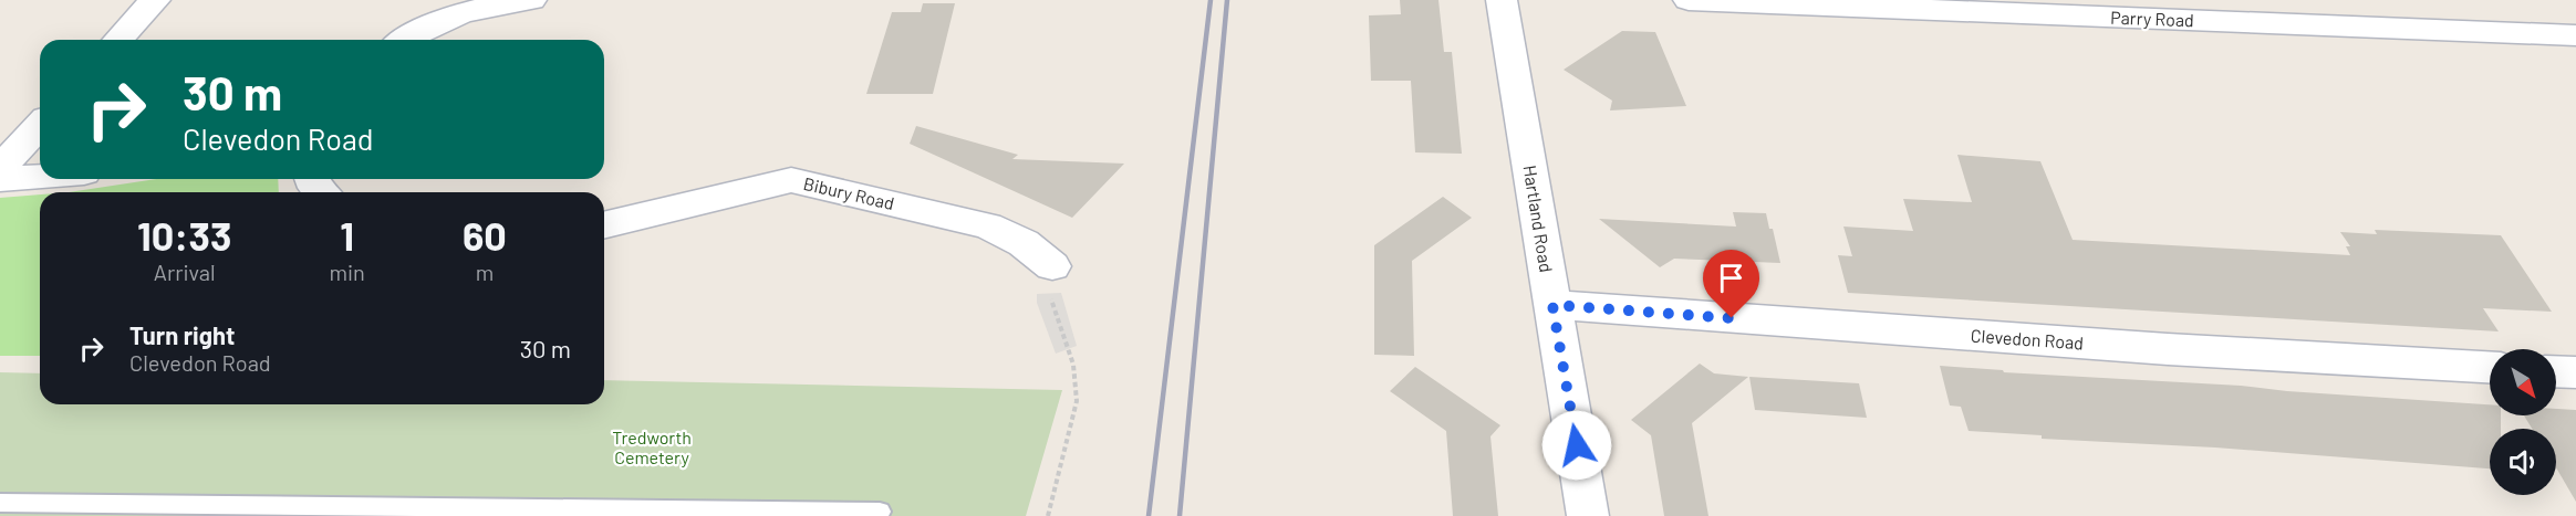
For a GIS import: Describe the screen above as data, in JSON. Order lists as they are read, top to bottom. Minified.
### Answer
{"streets":{"street":["Parry Road","Bibury Road","Hartland Road","Clevedon Road"]},"crossings":[["Hartland Road","Clevedon Road"]],"parks":["Tredworth Cemetery"],"north":"bottom right","page":{"turn":["30 m","Clevedon Road"],"eta":["10:33","Arrival","1","min","60","m"],"list":[{"name":"Turn right","note":"Clevedon Road","value":"30 m"}]}}
